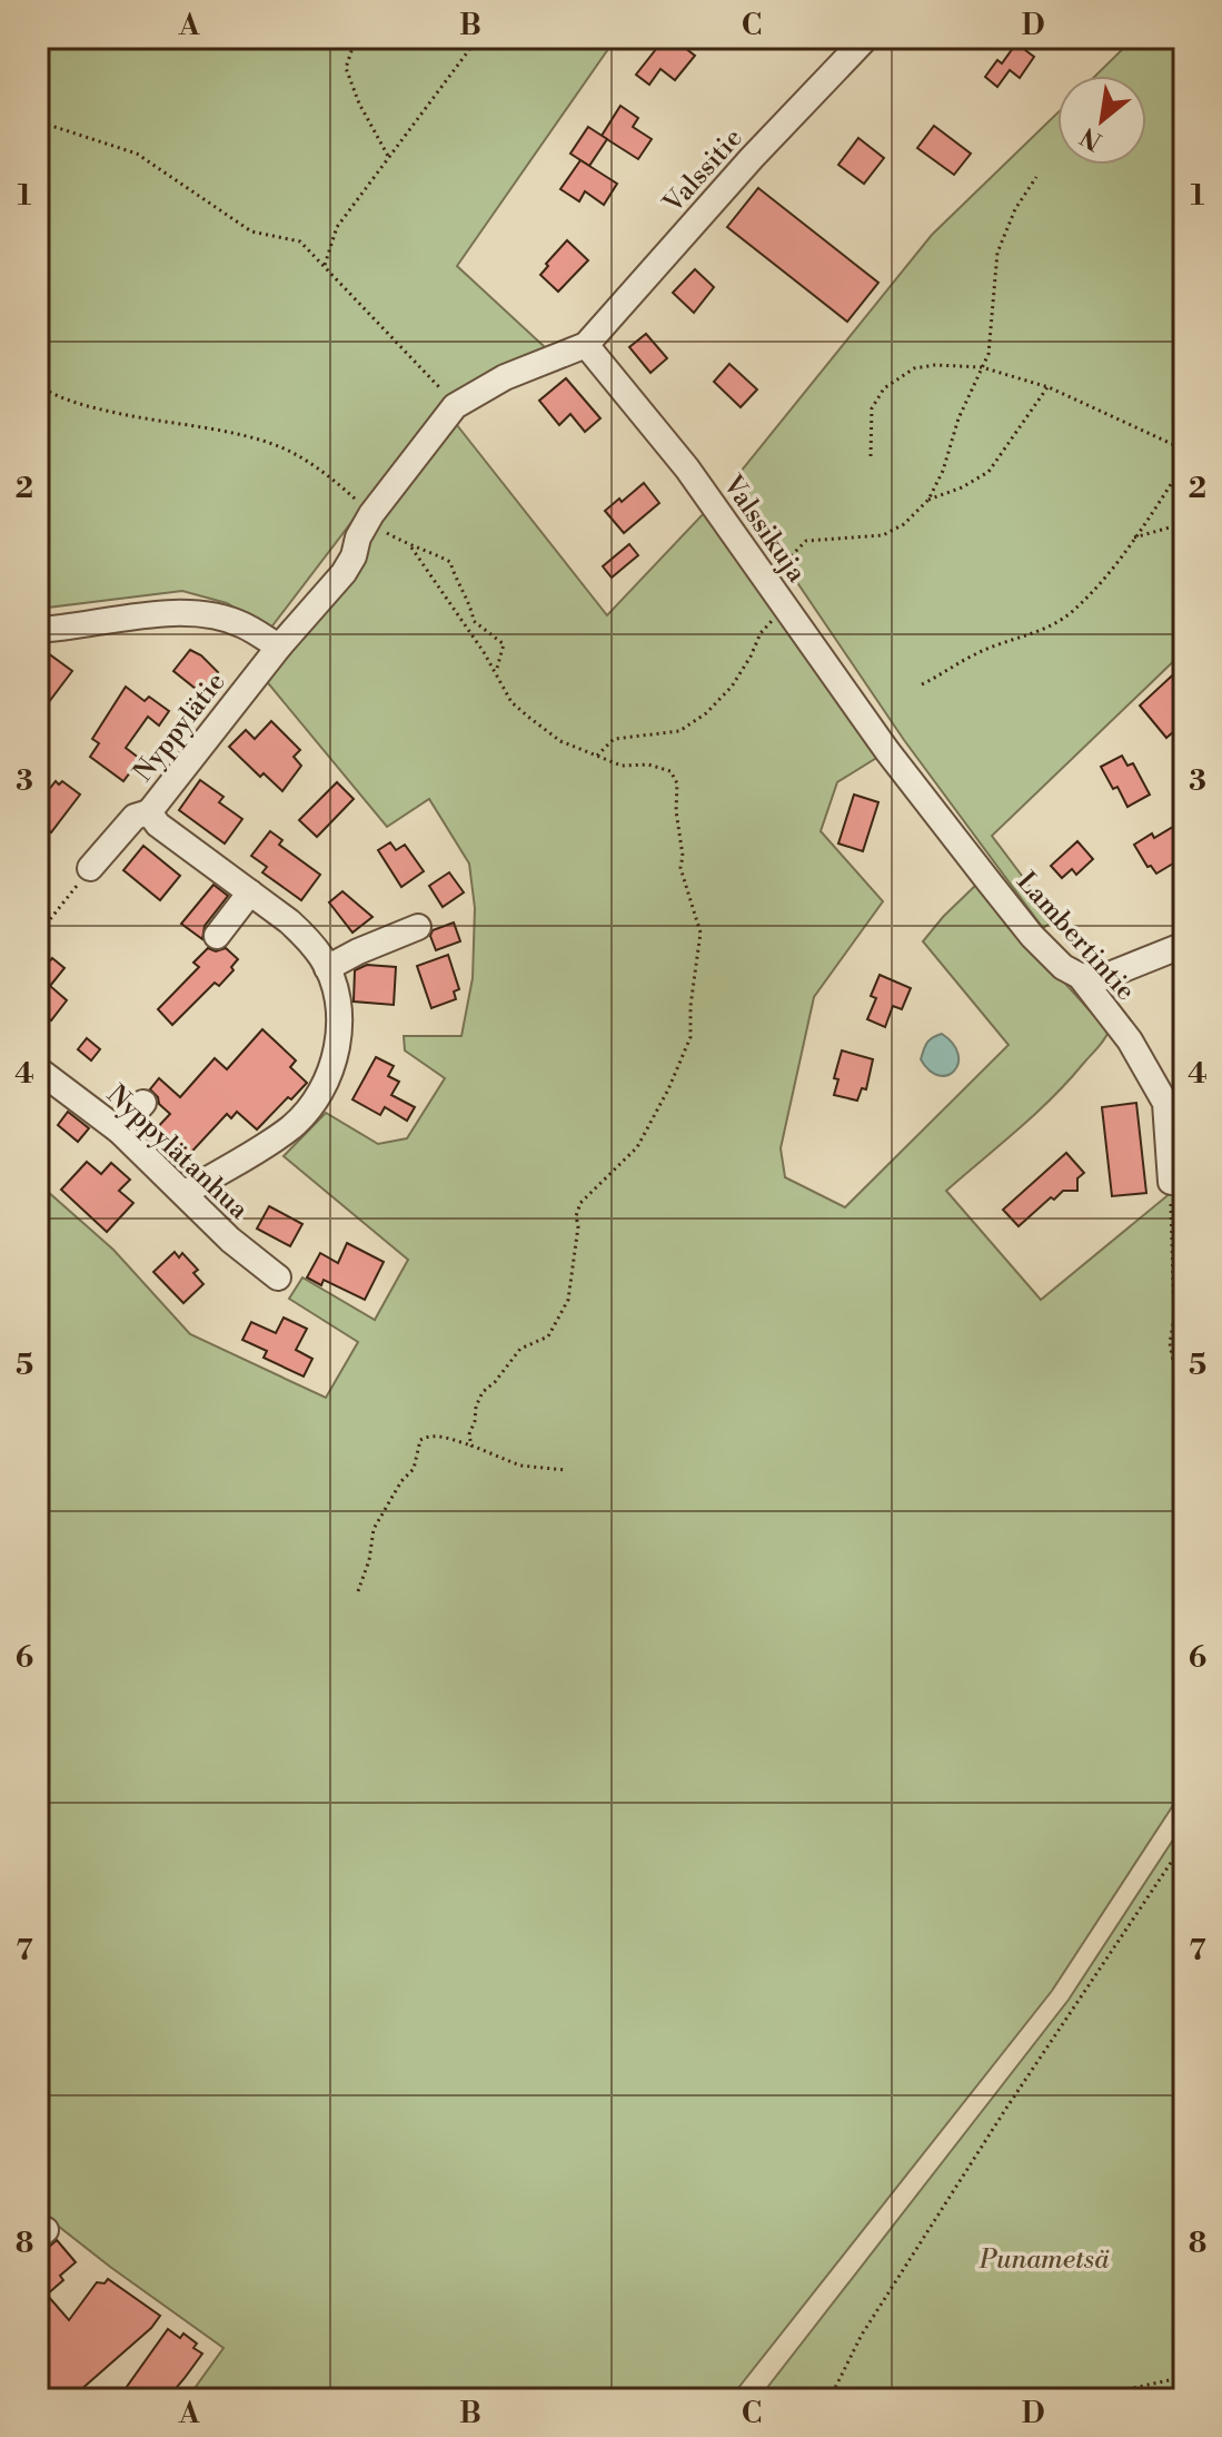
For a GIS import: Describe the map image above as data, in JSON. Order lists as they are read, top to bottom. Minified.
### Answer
{"streets":{"street":["Valssitie","Valssikuja","Nyppylätie","Lambertintie","Nyppylätanhua"]},"crossings":[["Valssitie","Valssikuja"],["Valssitie","Nyppylätie"],["Valssikuja","Nyppylätie"],["Valssikuja","Lambertintie"],["Nyppylätie","Nyppylätanhua"]],"parks":["Punametsä"],"north":"bottom left","grid":{"columns":["A","B","C","D"],"rows":["1","2","3","4","5","6","7","8"]}}
